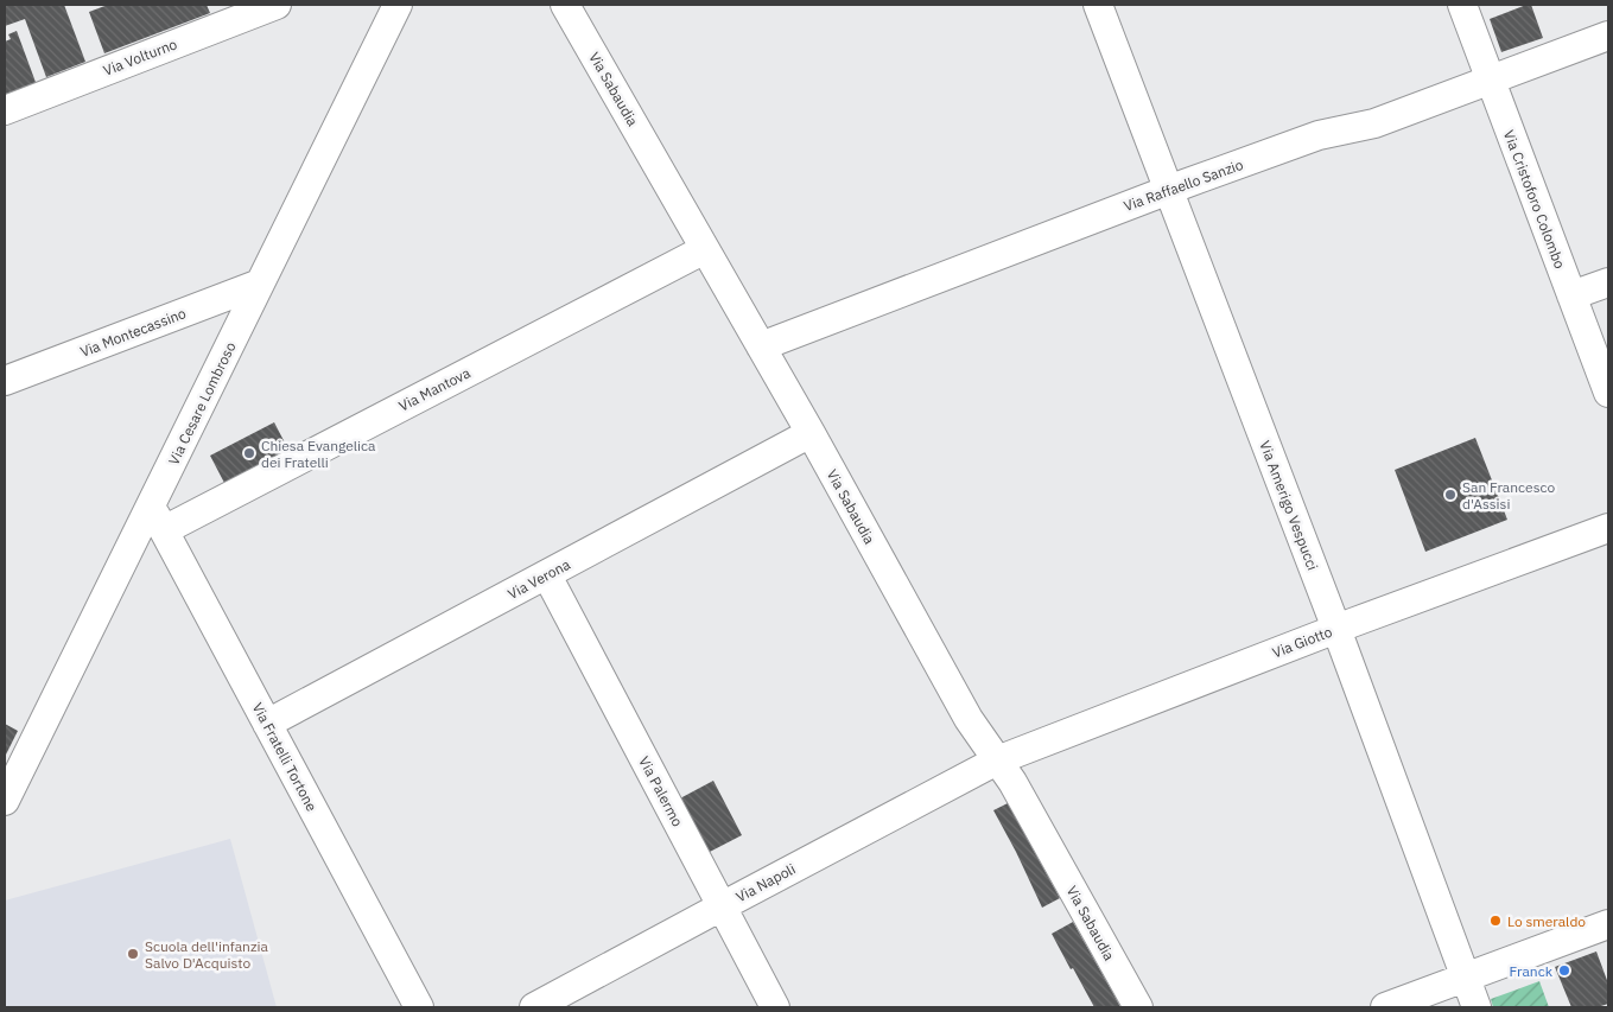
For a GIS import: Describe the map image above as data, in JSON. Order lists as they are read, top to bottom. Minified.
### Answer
{"streets":{"street":["Via Volturno","Via Sabaudia","Via Raffaello Sanzio","Via Cristoforo Colombo","Via Montecassino","Via Mantova","Via Cesare Lombroso","Via Amerigo Vespucci","Via Verona","Via Giotto","Via Fratelli Tortone","Via Palermo","Via Napoli"]},"crossings":[["Via Sabaudia","Via Raffaello Sanzio"],["Via Sabaudia","Via Mantova"],["Via Sabaudia","Via Verona"],["Via Sabaudia","Via Giotto"],["Via Sabaudia","Via Napoli"],["Via Raffaello Sanzio","Via Cristoforo Colombo"],["Via Raffaello Sanzio","Via Amerigo Vespucci"],["Via Montecassino","Via Cesare Lombroso"],["Via Mantova","Via Cesare Lombroso"],["Via Mantova","Via Fratelli Tortone"],["Via Cesare Lombroso","Via Fratelli Tortone"],["Via Amerigo Vespucci","Via Giotto"],["Via Verona","Via Fratelli Tortone"],["Via Verona","Via Palermo"],["Via Giotto","Via Napoli"],["Via Palermo","Via Napoli"]],"places":["Chiesa Evangelica dei Fratelli","San Francesco d'Assisi","Lo smeraldo","Scuola dell'infanzia Salvo D'Acquisto","Franck"]}
